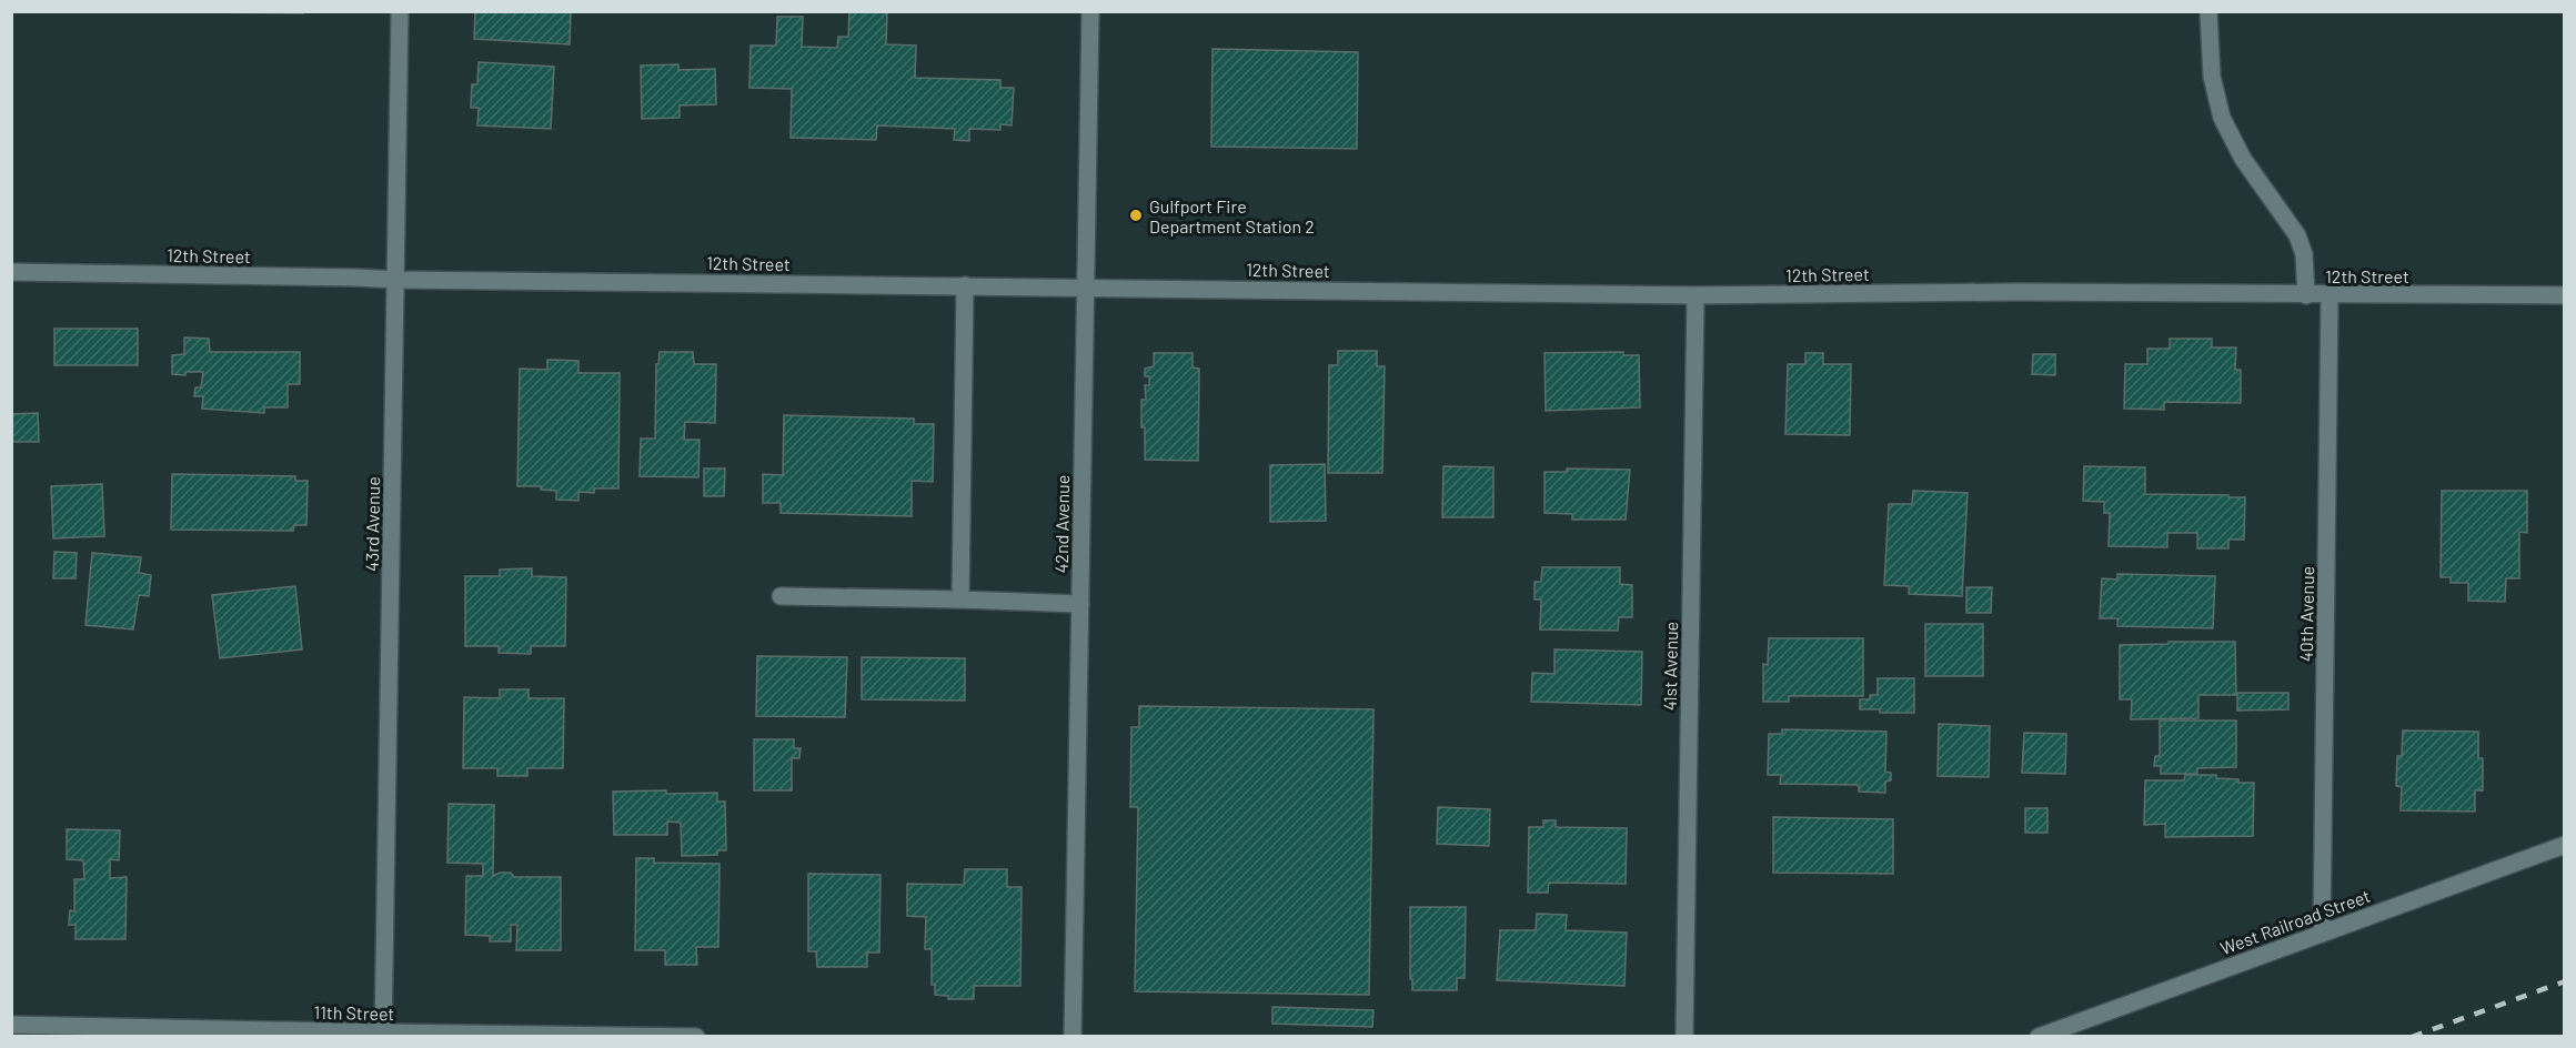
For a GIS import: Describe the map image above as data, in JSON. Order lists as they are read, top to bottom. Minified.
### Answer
{"streets":{"street":["12th Street","43rd Avenue","42nd Avenue","40th Avenue","41st Avenue","West Railroad Street","11th Street"]},"crossings":[["12th Street","43rd Avenue"],["12th Street","42nd Avenue"],["12th Street","40th Avenue"],["12th Street","41st Avenue"],["43rd Avenue","11th Street"],["40th Avenue","West Railroad Street"]],"places":["Gulfport Fire Department Station 2"]}
